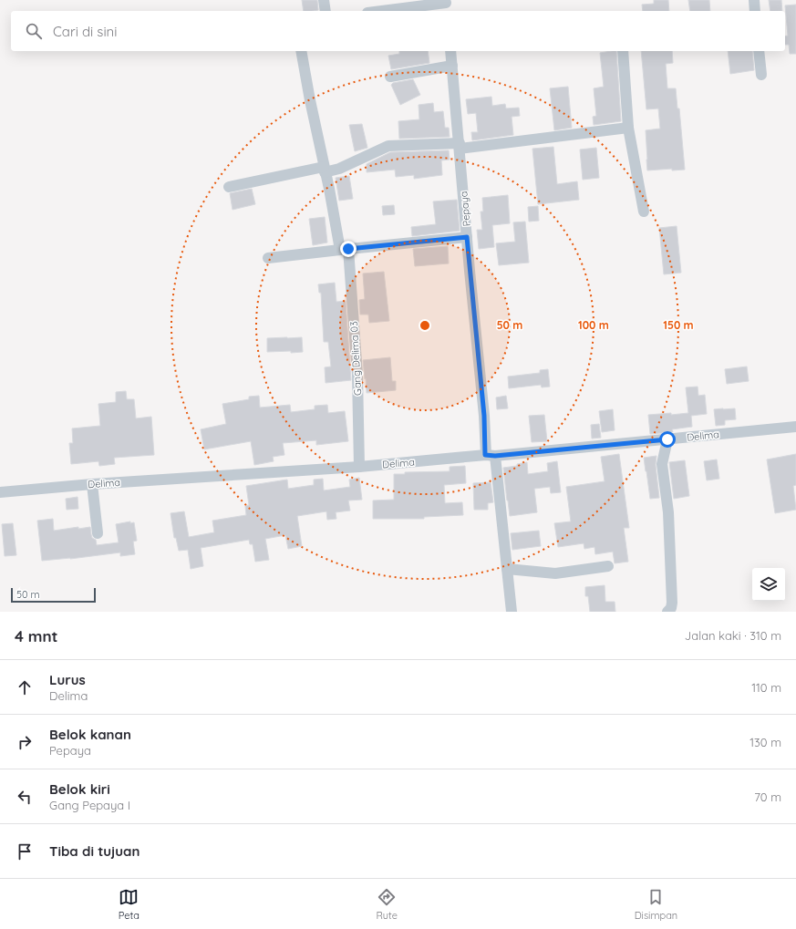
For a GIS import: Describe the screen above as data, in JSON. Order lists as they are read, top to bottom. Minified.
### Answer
{"streets":{"street":["Pepaya","Gang Delima 03","Delima"]},"crossings":[["Pepaya","Delima"],["Gang Delima 03","Delima"]],"scale_bar":"50 m","page":{"search":"Cari di sini","scale":"50 m","heading":["4 mnt","Jalan kaki · 310 m"],"list":[["Lurus","Delima","110 m"],["Belok kanan","Pepaya","130 m"],["Belok kiri","Gang Pepaya I","70 m"],"Tiba di tujuan"],"nav":["Peta","Rute","Disimpan"]},"rings":["50 m","100 m","150 m"]}
